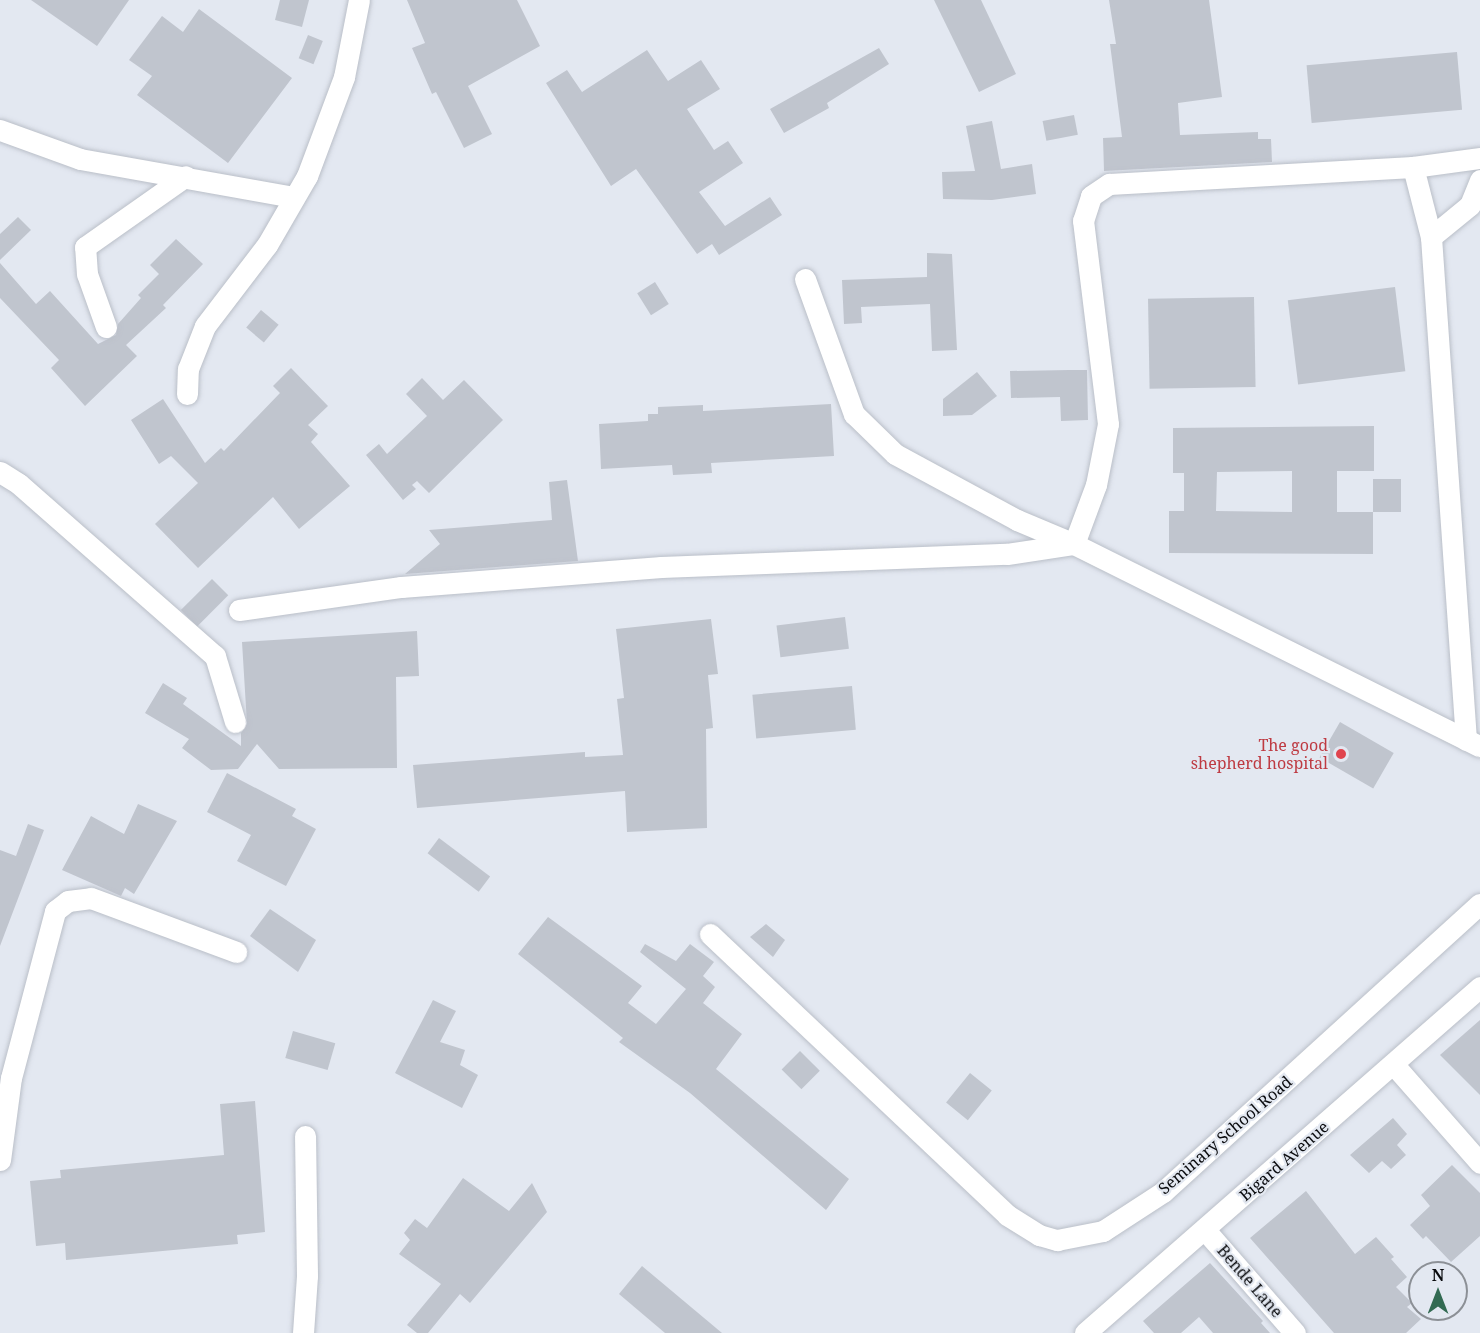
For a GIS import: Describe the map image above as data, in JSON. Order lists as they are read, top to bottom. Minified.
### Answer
{"streets":{"street":["Seminary School Road","Bigard Avenue","Bende Lane"]},"crossings":[["Bigard Avenue","Bende Lane"]],"places":["The good shepherd hospital"],"north":"top"}
